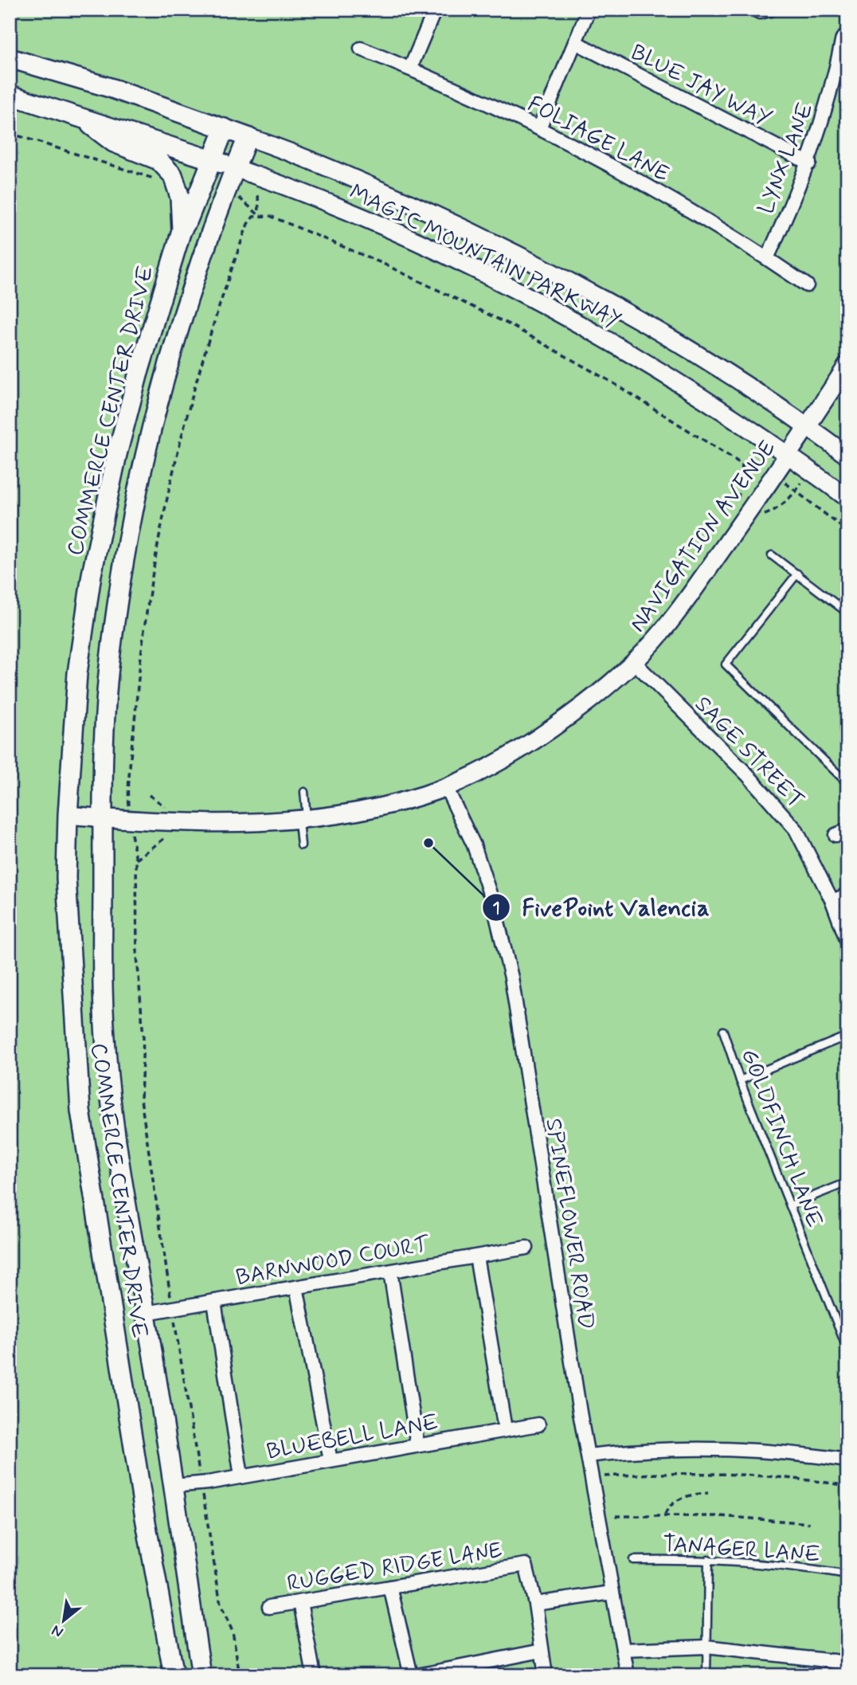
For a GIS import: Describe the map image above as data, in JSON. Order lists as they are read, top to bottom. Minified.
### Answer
{"streets":{"main road":["MAGIC MOUNTAIN PARKWAY","COMMERCE CENTER DRIVE"],"street":["BLUE JAY WAY","FOLIAGE LANE","LYNX LANE","NAVIGATION AVENUE","SAGE STREET","SPINEFLOWER ROAD","BARNWOOD COURT","BLUEBELL LANE","RUGGED RIDGE LANE"],"lane":["GOLDFINCH LANE","TANAGER LANE"]},"crossings":[["BLUE JAY WAY","LYNX LANE"],["FOLIAGE LANE","LYNX LANE"],["MAGIC MOUNTAIN PARKWAY","COMMERCE CENTER DRIVE"],["MAGIC MOUNTAIN PARKWAY","NAVIGATION AVENUE"],["COMMERCE CENTER DRIVE","NAVIGATION AVENUE"],["COMMERCE CENTER DRIVE","BARNWOOD COURT"],["COMMERCE CENTER DRIVE","BLUEBELL LANE"],["NAVIGATION AVENUE","SAGE STREET"],["NAVIGATION AVENUE","SPINEFLOWER ROAD"]],"places":["FivePoint Valencia"],"north":"bottom left"}
